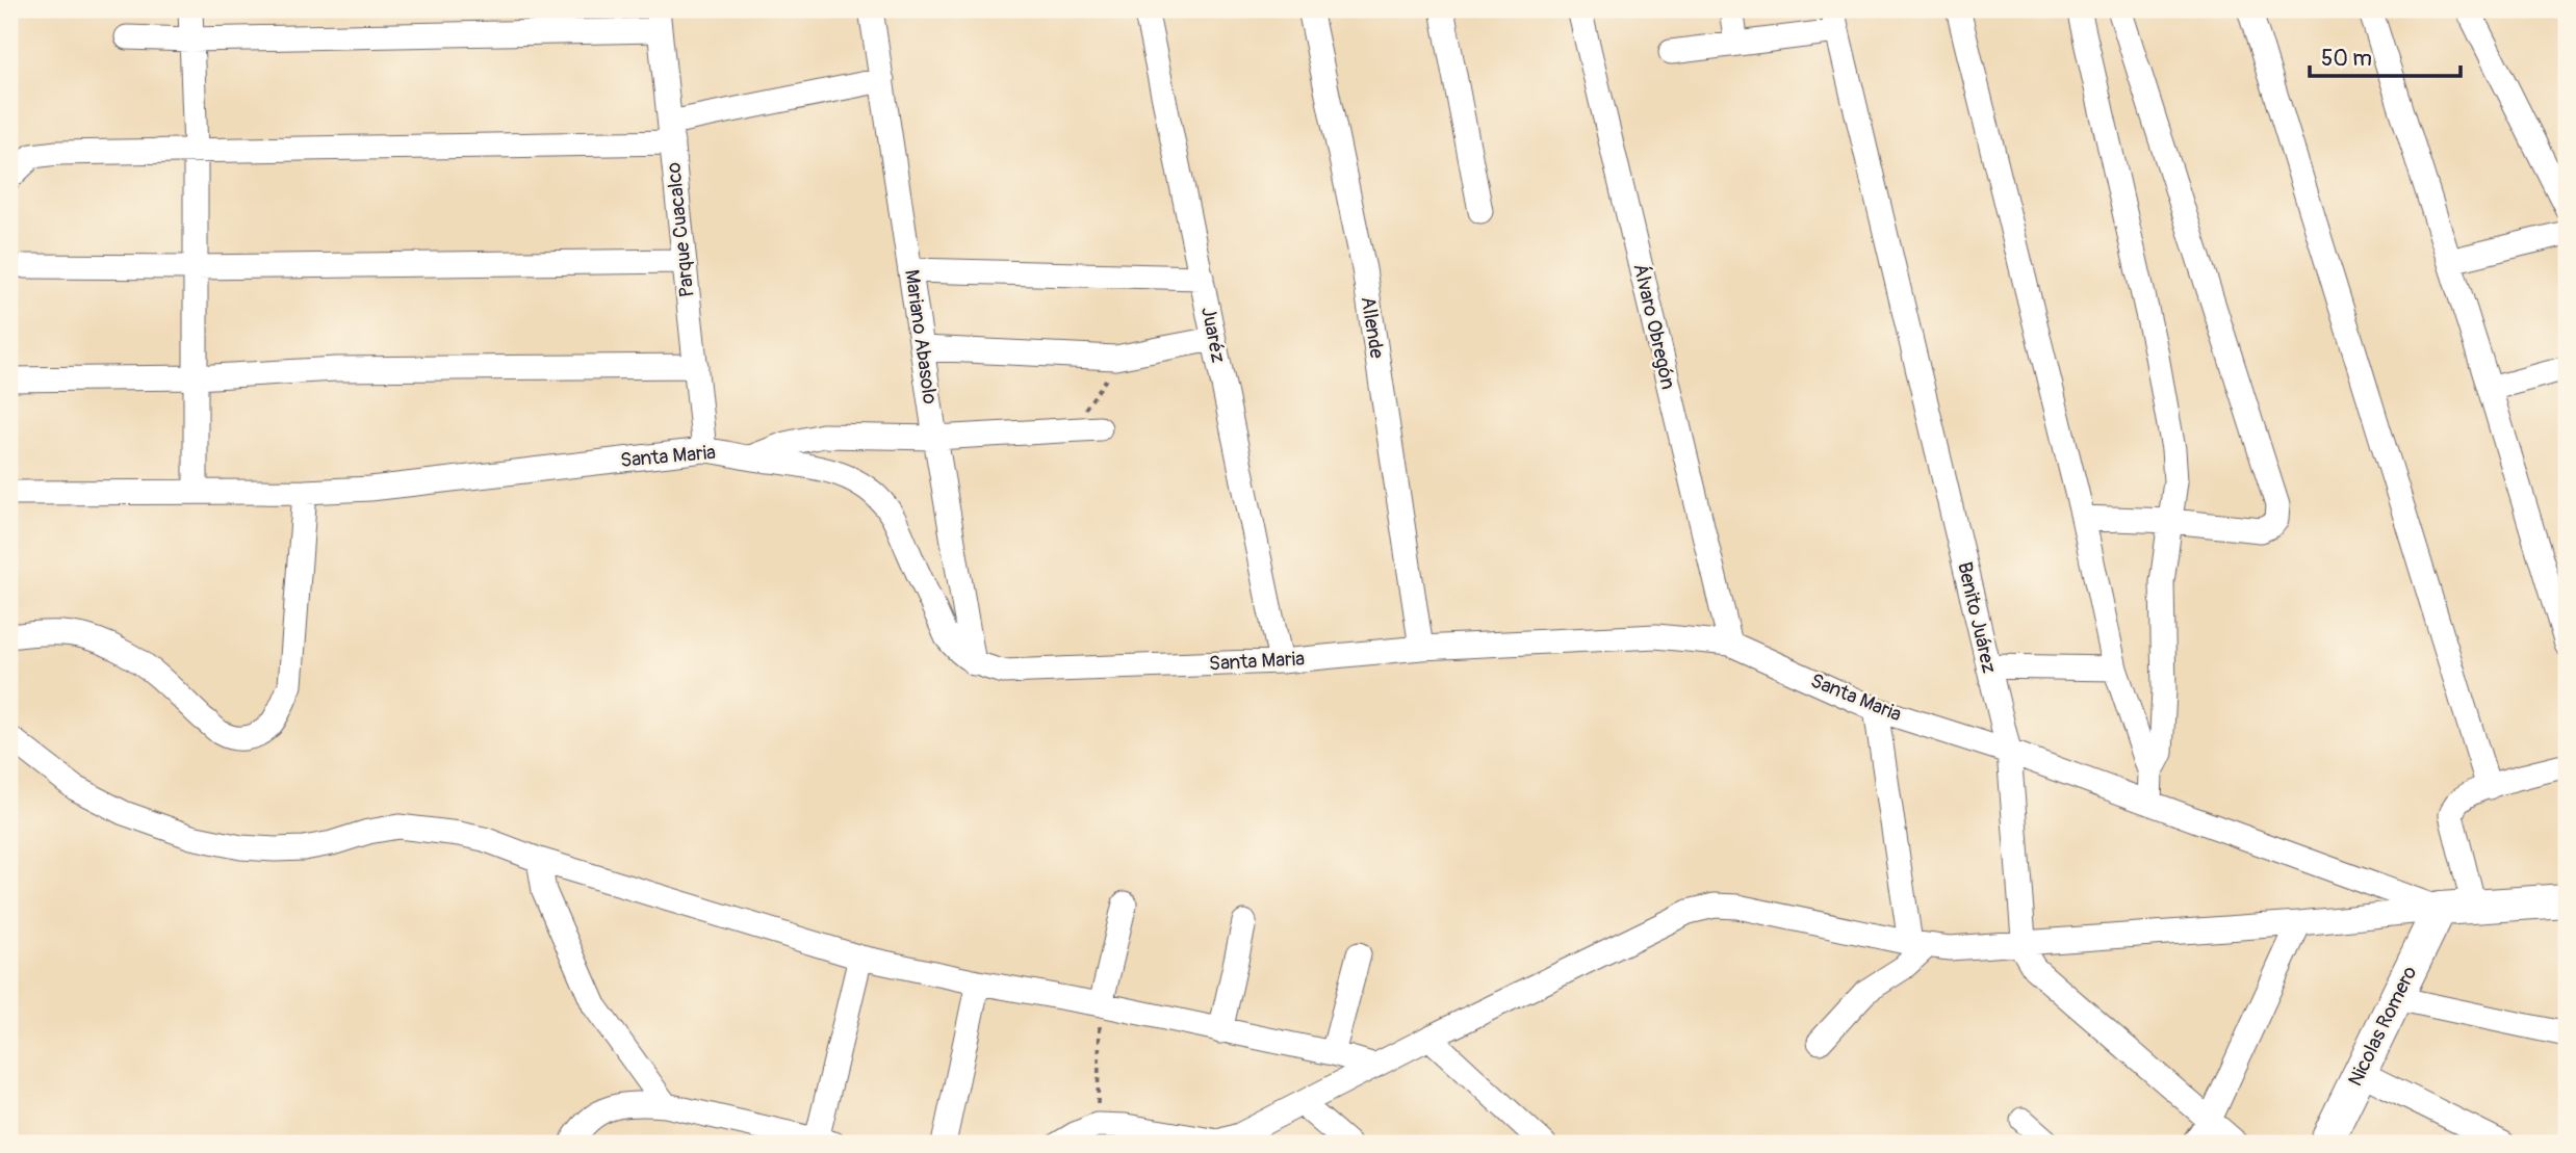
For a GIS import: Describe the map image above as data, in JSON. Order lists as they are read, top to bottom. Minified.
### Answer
{"streets":{"main road":["Santa Maria","Nicolas Romero"],"street":["Parque Cuacalco","Álvaro Obregón","Allende","Juaréz","Mariano Abasolo","Benito Juárez"]},"crossings":[["Parque Cuacalco","Santa Maria"],["Álvaro Obregón","Santa Maria"],["Allende","Santa Maria"],["Juaréz","Santa Maria"],["Mariano Abasolo","Santa Maria"],["Santa Maria","Benito Juárez"],["Santa Maria","Nicolas Romero"]],"scale_bar":"50 m"}
